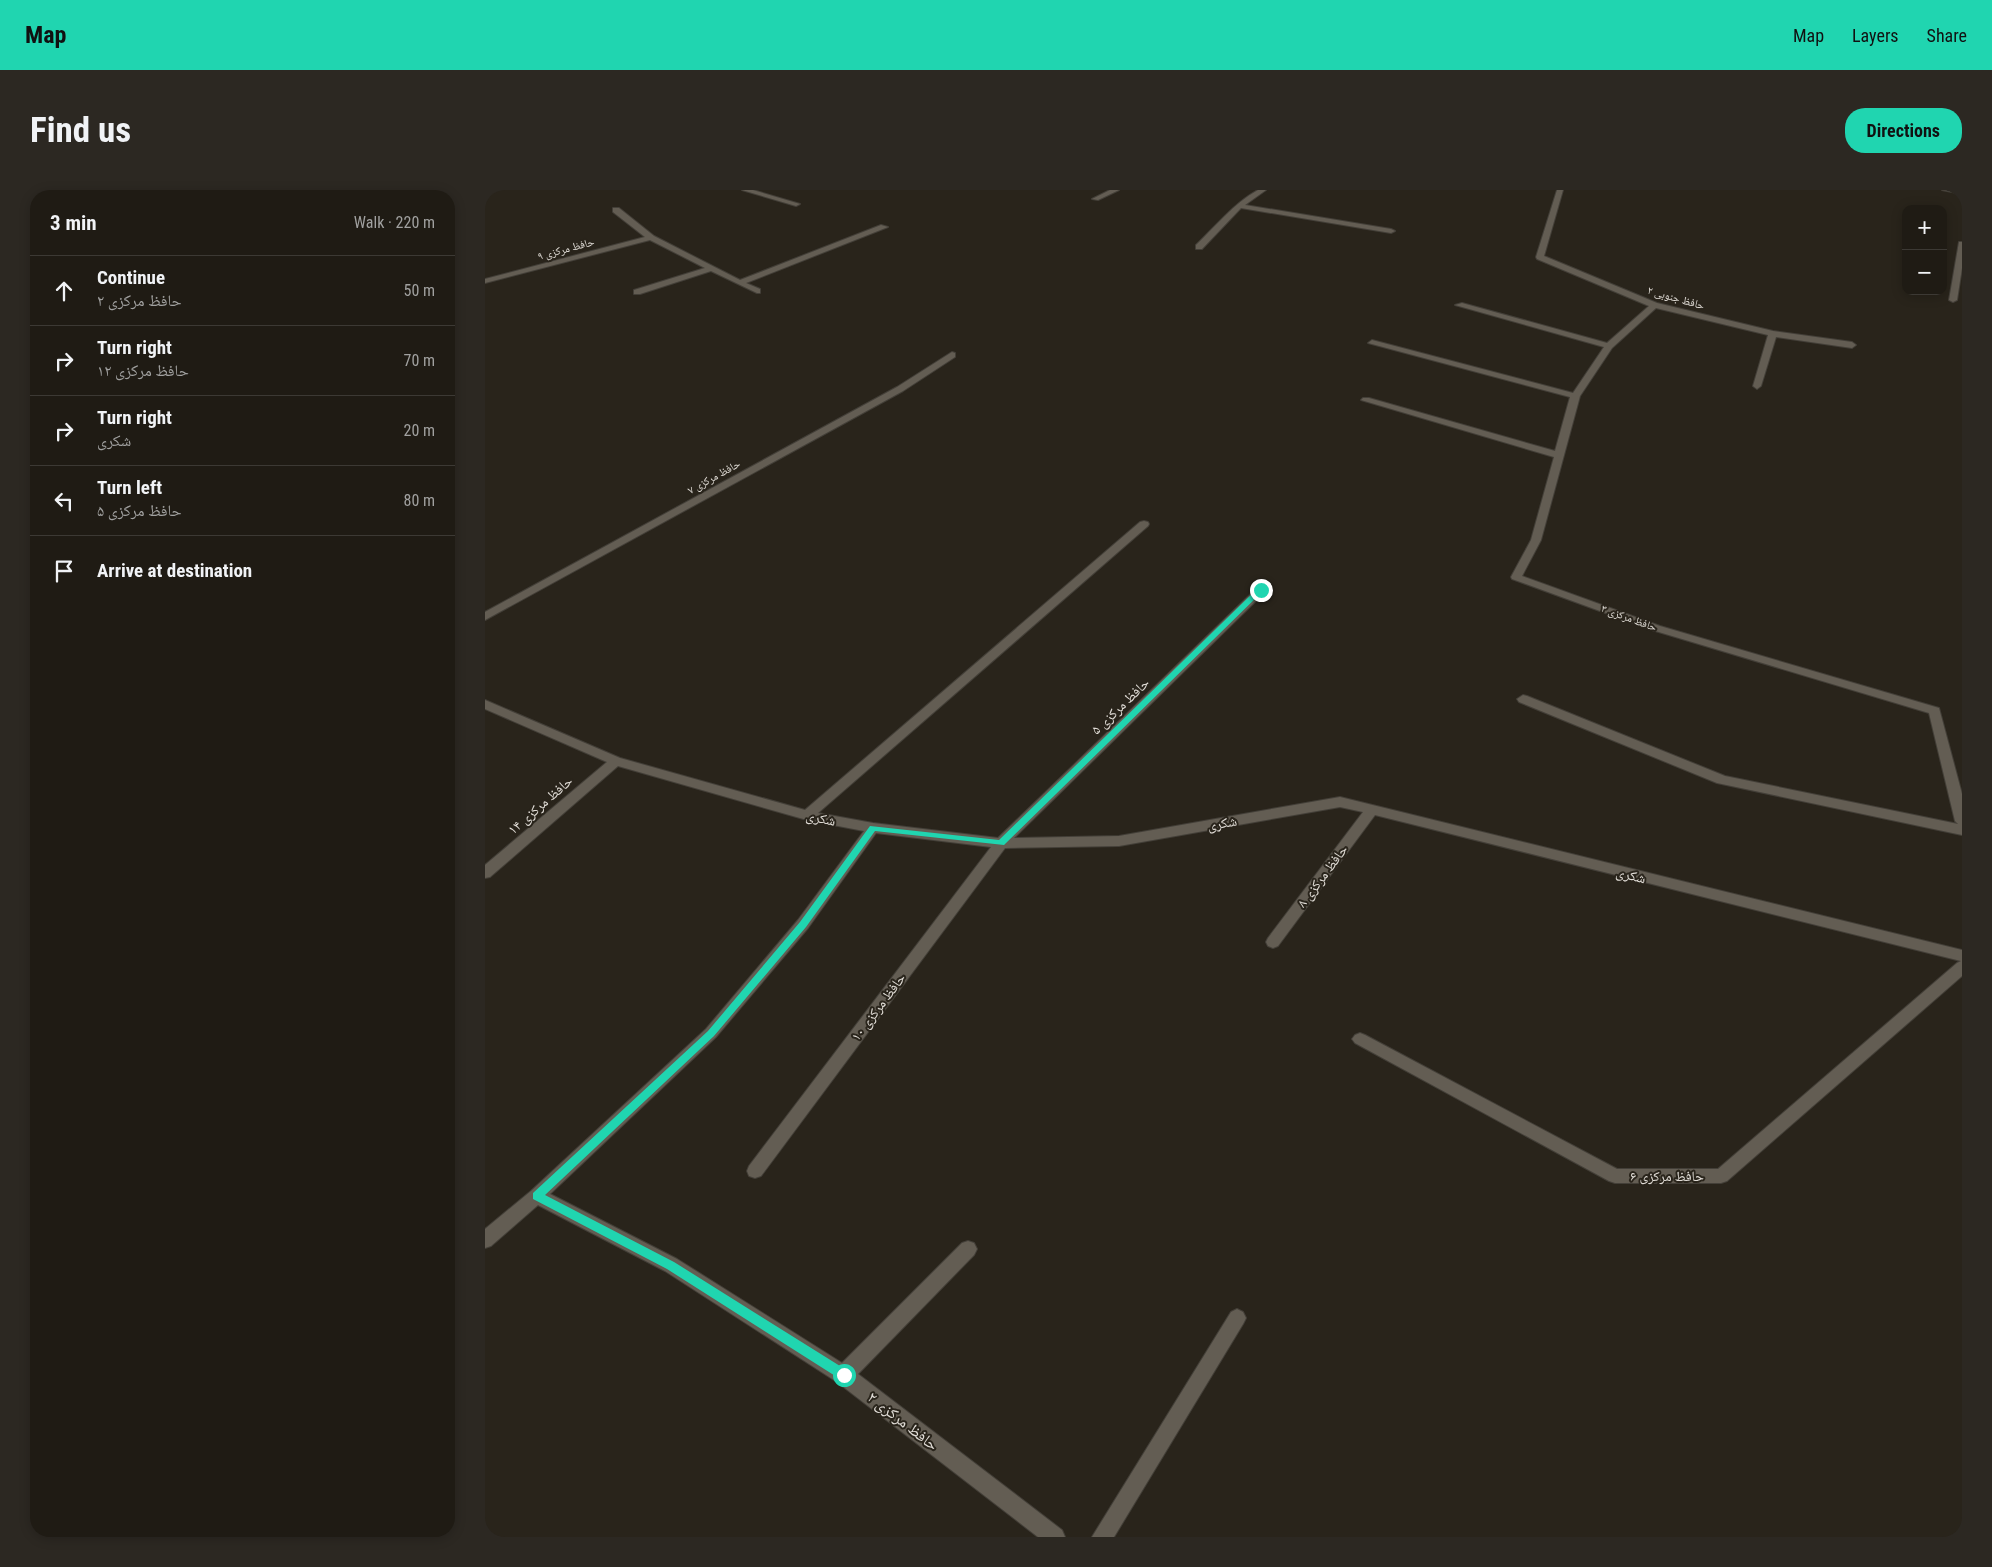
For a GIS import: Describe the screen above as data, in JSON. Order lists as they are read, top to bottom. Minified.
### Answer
{"streets":{"street":["حافظ مرکزی ۹","حافظ جنوبی ۲","حافظ مرکزی ۷","حافظ مرکزی ۳","حافظ مرکزی ۵","حافظ مرکزی ۱۴","شکری","حافظ مرکزی ۸","حافظ مرکزی ۱۰","حافظ مرکزی ۶","حافظ مرکزی ۲"]},"crossings":[["حافظ جنوبی ۲","حافظ مرکزی ۳"],["حافظ مرکزی ۵","شکری"],["حافظ مرکزی ۵","حافظ مرکزی ۱۰"],["حافظ مرکزی ۱۴","شکری"],["شکری","حافظ مرکزی ۸"],["شکری","حافظ مرکزی ۱۰"]],"page":{"header":"Map","nav":["Map","Layers","Share"],"buttons":"Directions","title":"Find us","heading":["3 min","Walk · 220 m"],"map_buttons":["+","−"],"list":[["Continue","حافظ مرکزی ۲","50 m"],["Turn right","حافظ مرکزی ۱۲","70 m"],["Turn right","شکری","20 m"],["Turn left","حافظ مرکزی ۵","80 m"],"Arrive at destination"]}}
